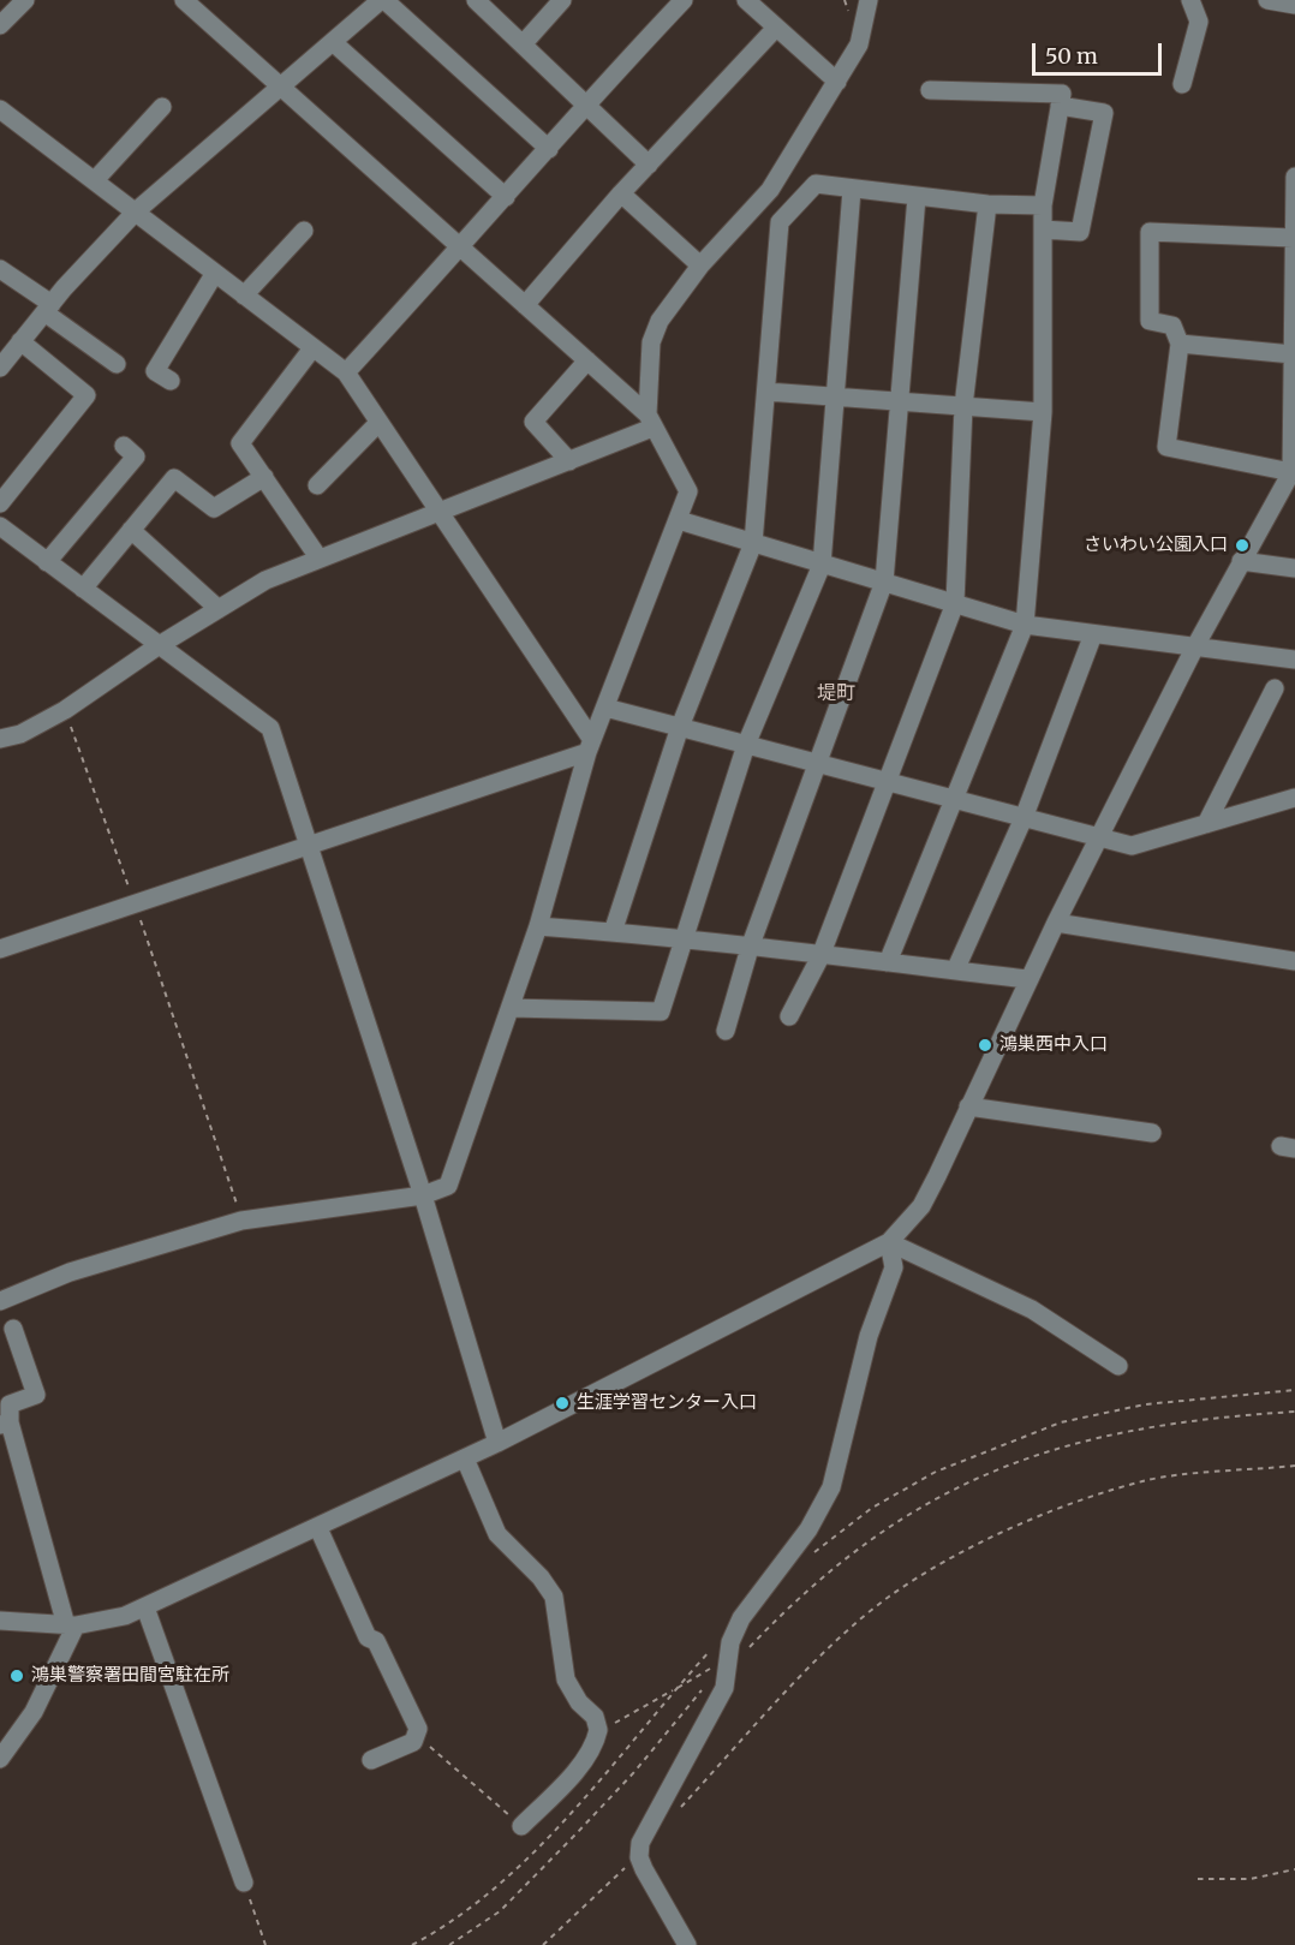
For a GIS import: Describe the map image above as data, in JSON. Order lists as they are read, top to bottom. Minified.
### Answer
{"districts":["堤町"],"places":["さいわい公園入口","鴻巣西中入口","生涯学習センター入口","鴻巣警察署田間宮駐在所"],"scale_bar":"50 m"}
